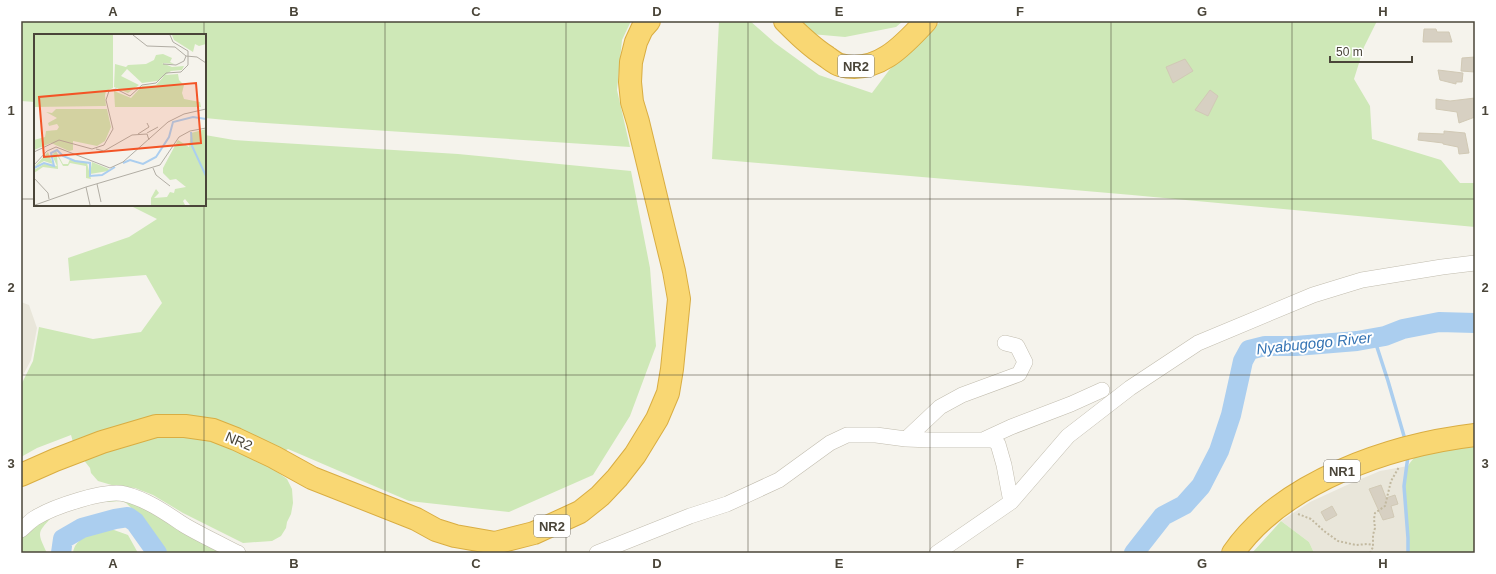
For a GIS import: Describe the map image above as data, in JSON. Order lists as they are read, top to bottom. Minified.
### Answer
{"streets":{"highway":["NR2","NR1"]},"water":["Nyabugogo River"],"scale_bar":"50 m","grid":{"columns":["A","B","C","D","E","F","G","H"],"rows":["1","2","3"]}}
